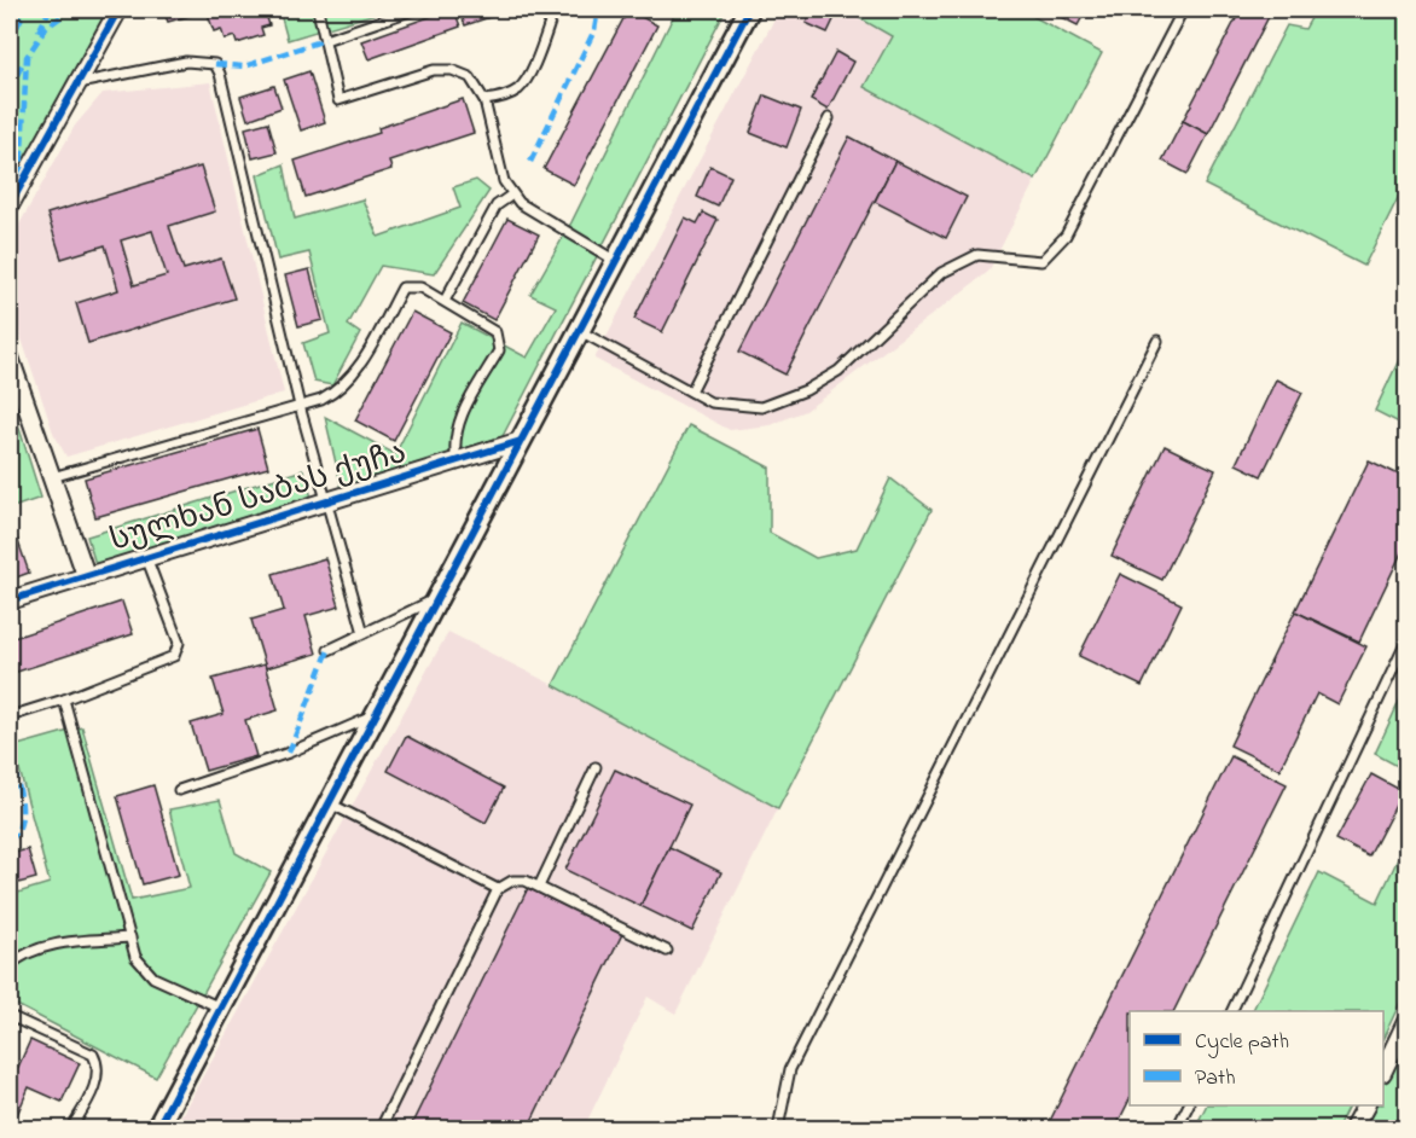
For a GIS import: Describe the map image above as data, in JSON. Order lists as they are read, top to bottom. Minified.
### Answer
{"streets":{"street":["სულხან საბას ქუჩა"]},"legend":["Cycle path","Path"]}
